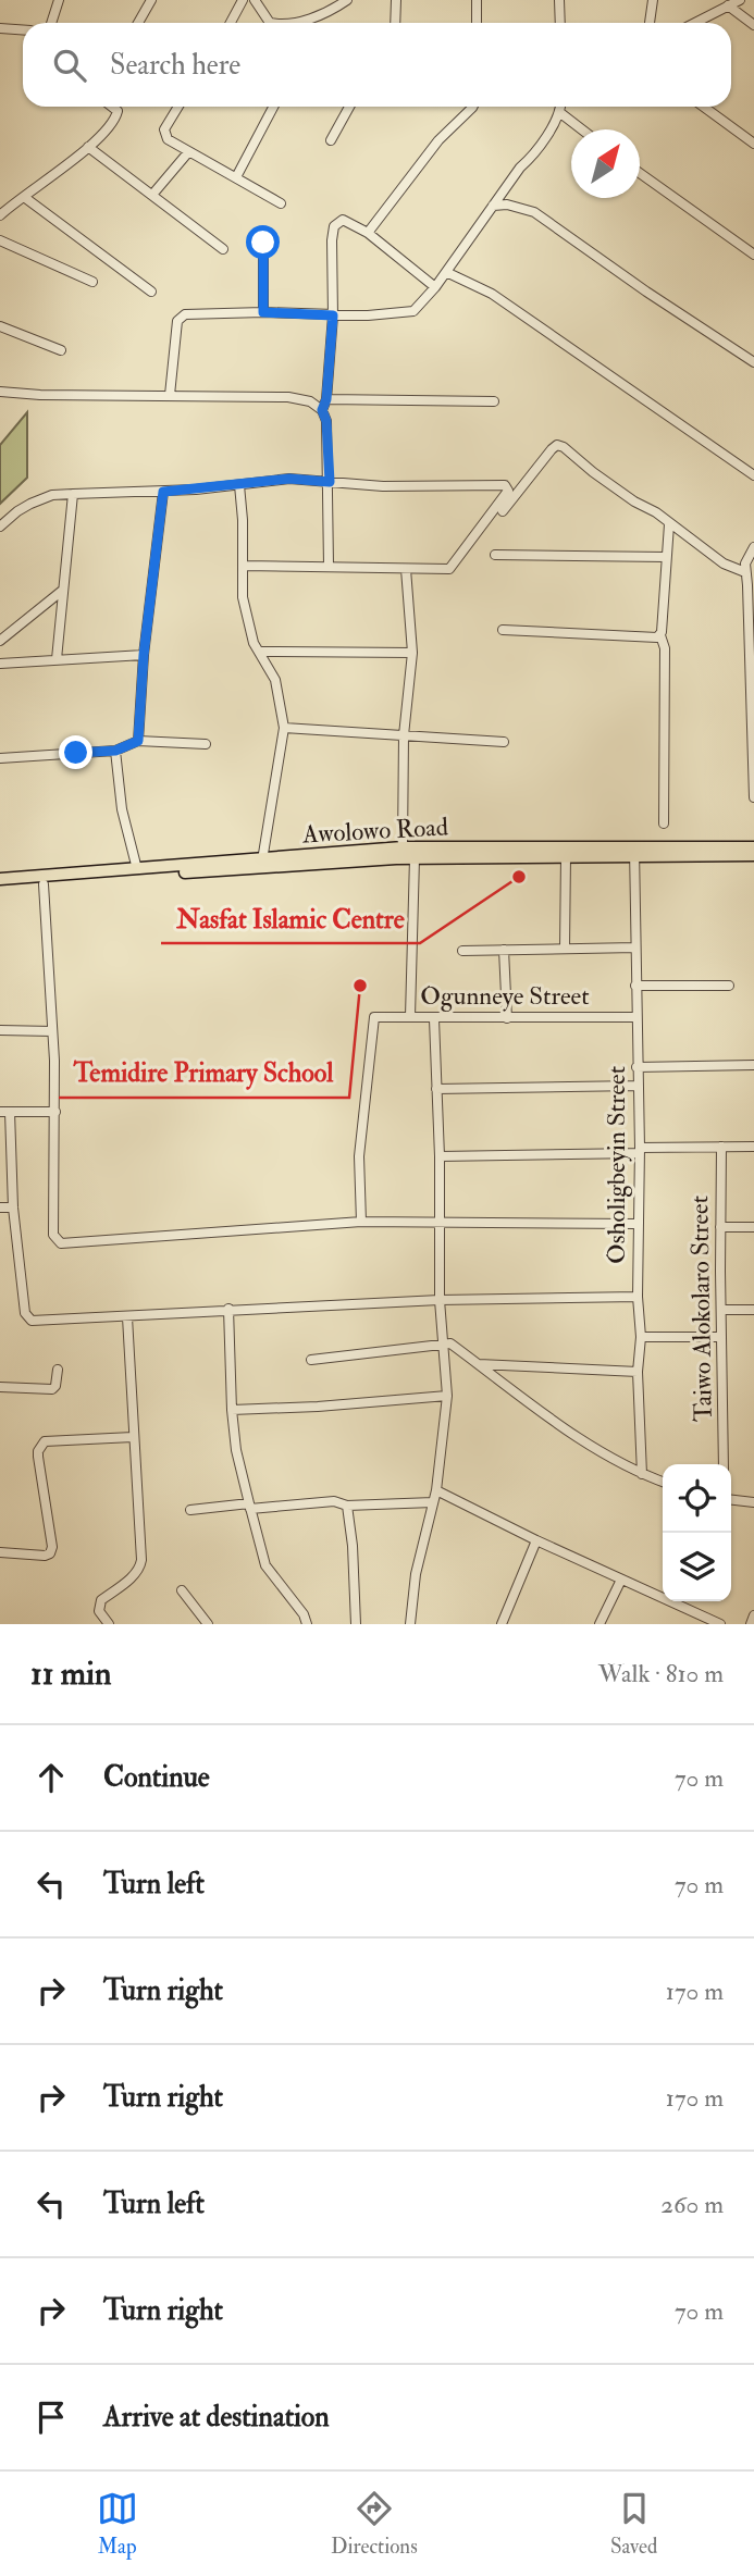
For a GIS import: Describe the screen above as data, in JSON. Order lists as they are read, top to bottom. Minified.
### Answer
{"streets":{"main road":["Awolowo Road"],"street":["Ogunneye Street","Osholigbeyin Street","Taiwo Alokolaro Street"]},"crossings":[["Awolowo Road","Osholigbeyin Street"],["Ogunneye Street","Osholigbeyin Street"]],"places":["Nasfat Islamic Centre","Temidire Primary School"],"north":"top right","page":{"search":"Search here","heading":["11 min","Walk · 810 m"],"list":[["Continue","70 m"],["Turn left","70 m"],["Turn right","170 m"],["Turn right","170 m"],["Turn left","260 m"],["Turn right","70 m"],"Arrive at destination"],"nav":["Map","Directions","Saved"]}}
